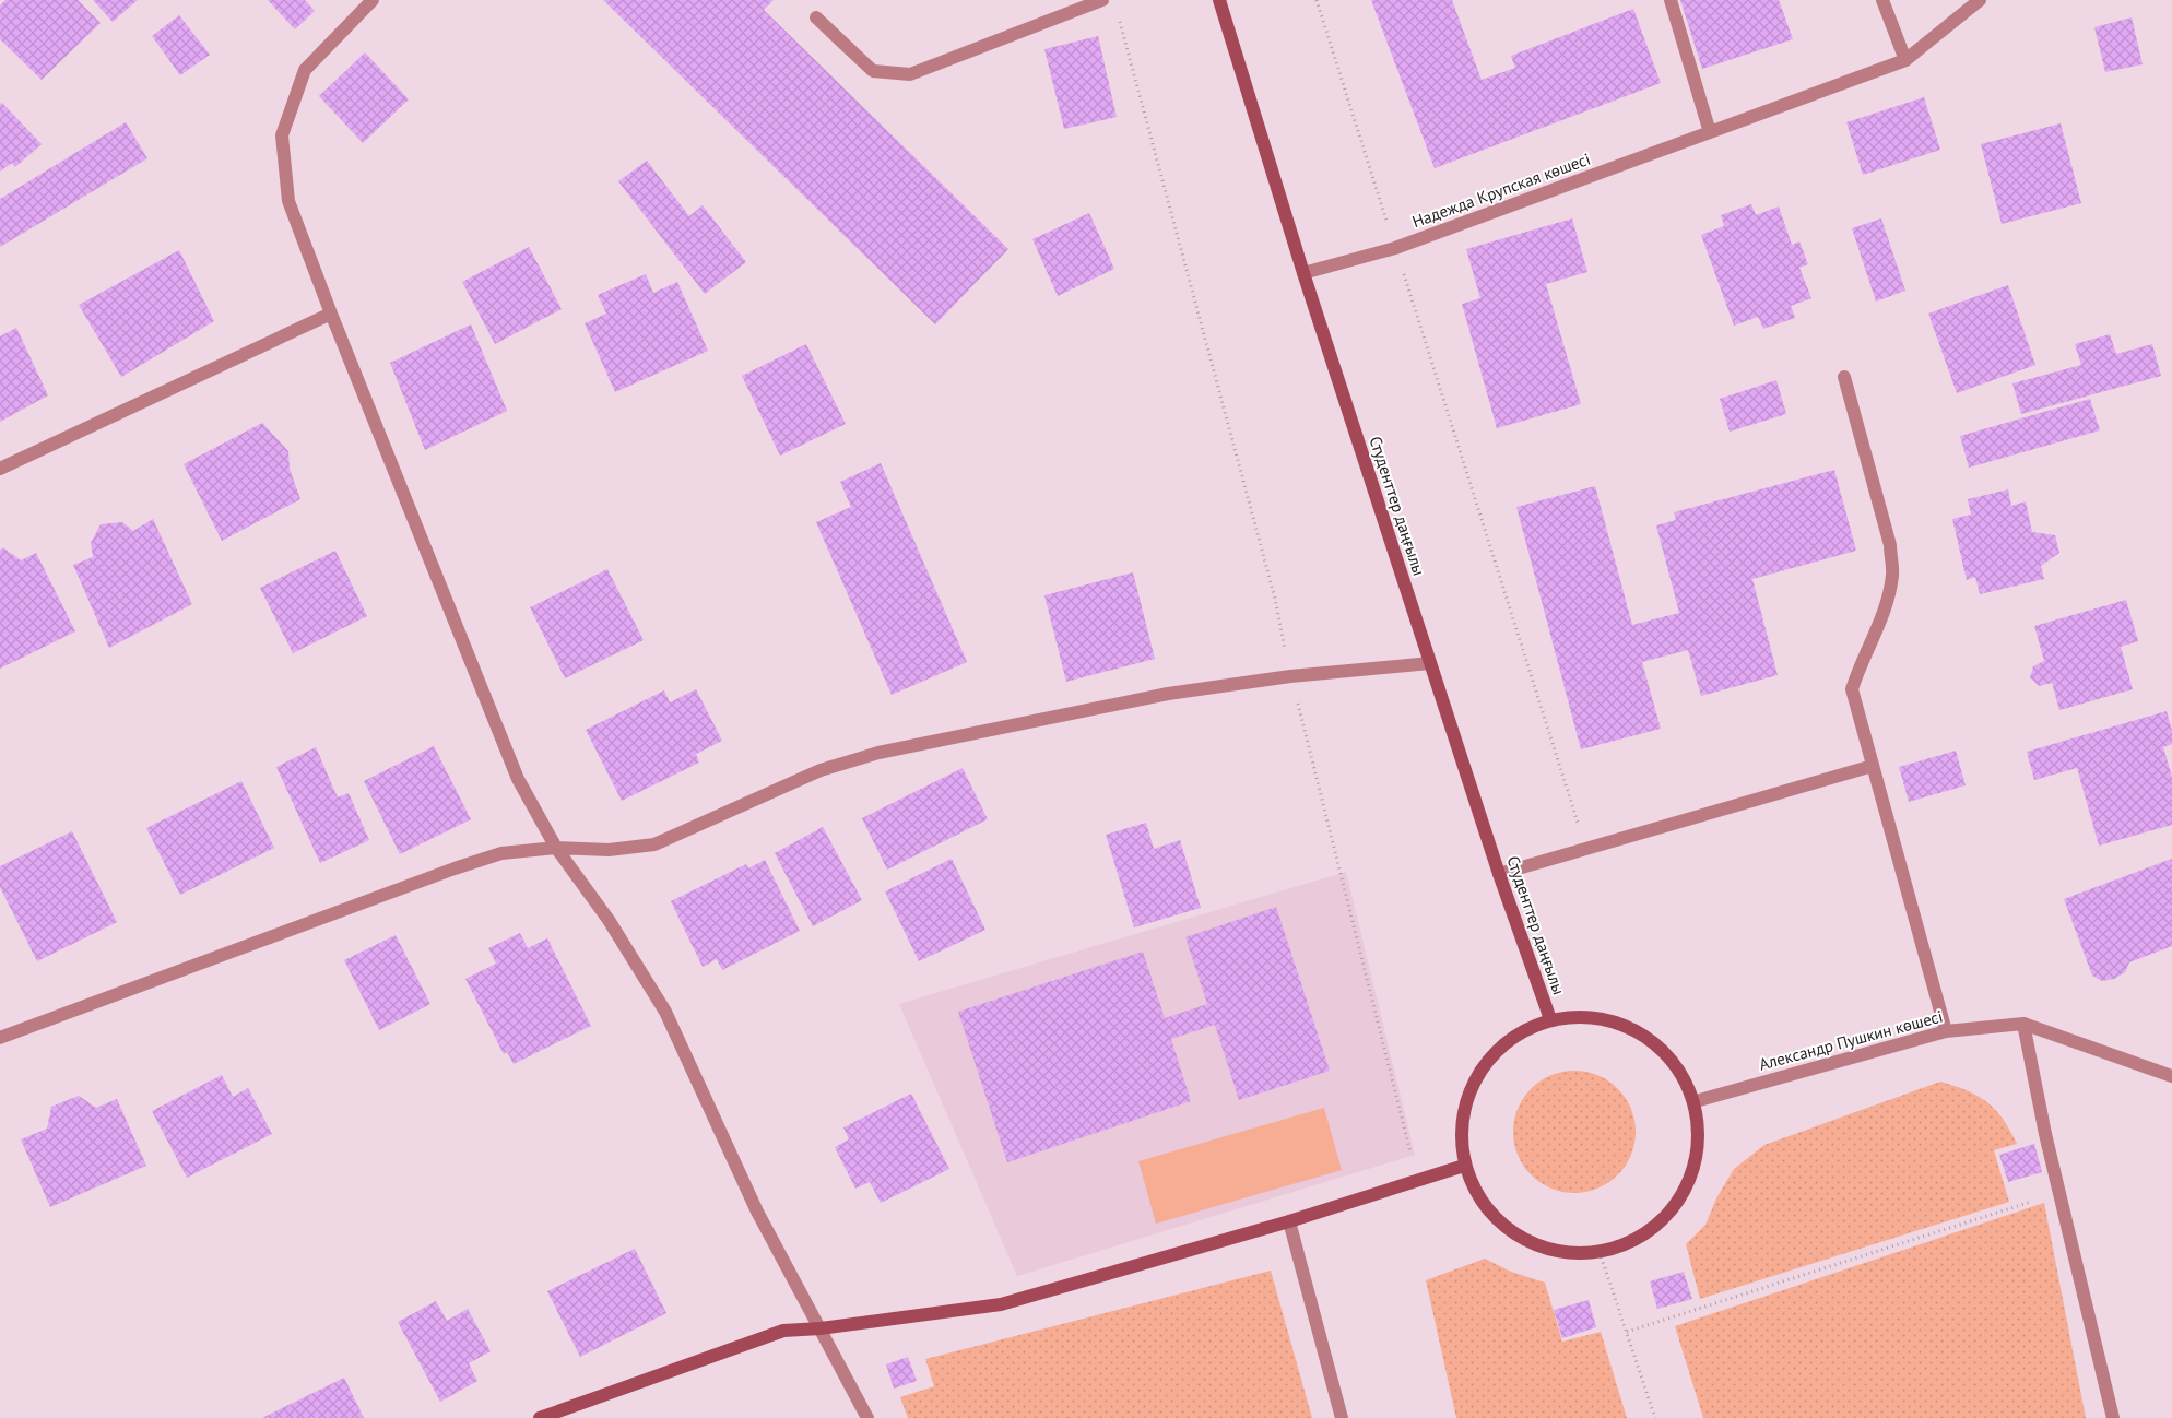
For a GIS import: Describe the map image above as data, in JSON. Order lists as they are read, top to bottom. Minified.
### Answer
{"streets":{"street":["Надежда Крупская көшесі","Студенттер даңғылы","Александр Пушкин көшесі"]},"crossings":[["Надежда Крупская көшесі","Студенттер даңғылы"]]}
